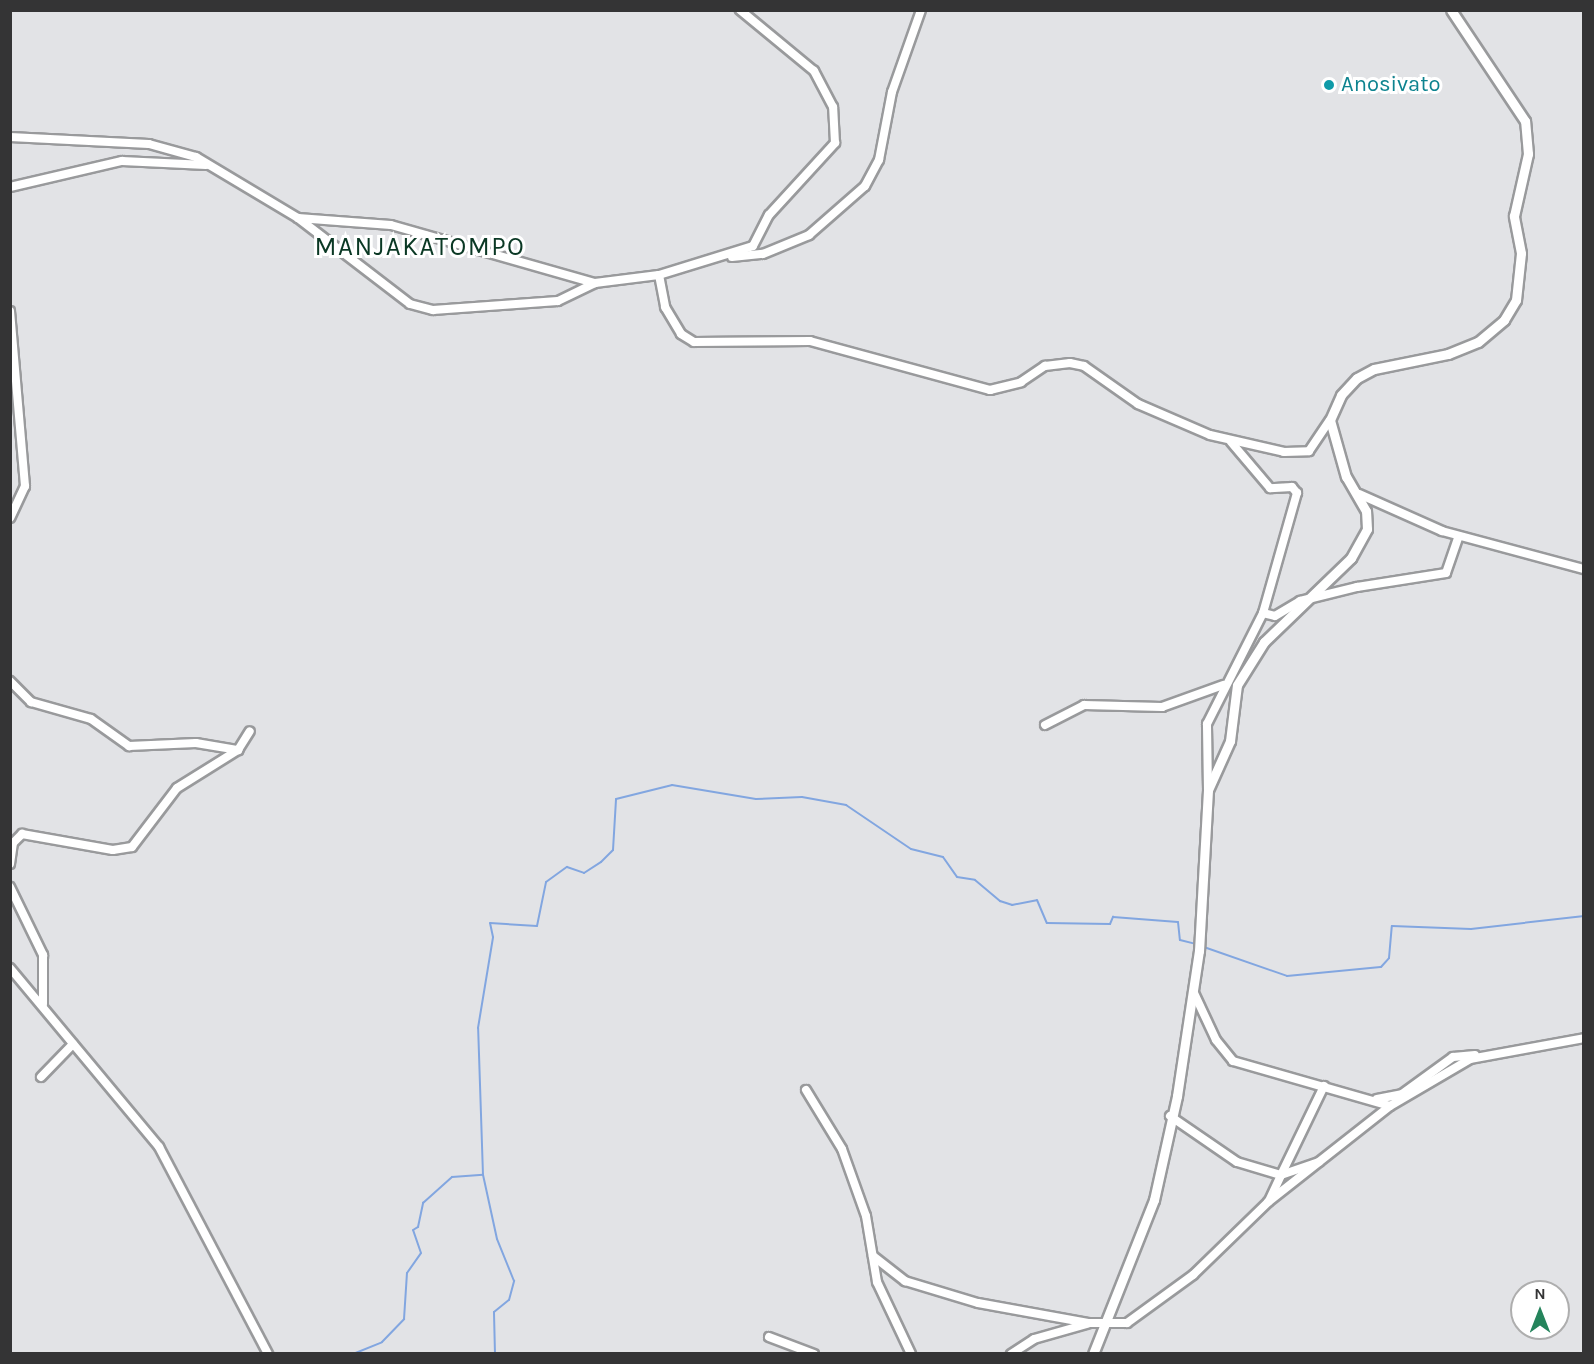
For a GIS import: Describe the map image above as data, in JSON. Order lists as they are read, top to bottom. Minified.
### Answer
{"districts":["MANJAKATOMPO"],"places":["Anosivato"],"north":"top"}
